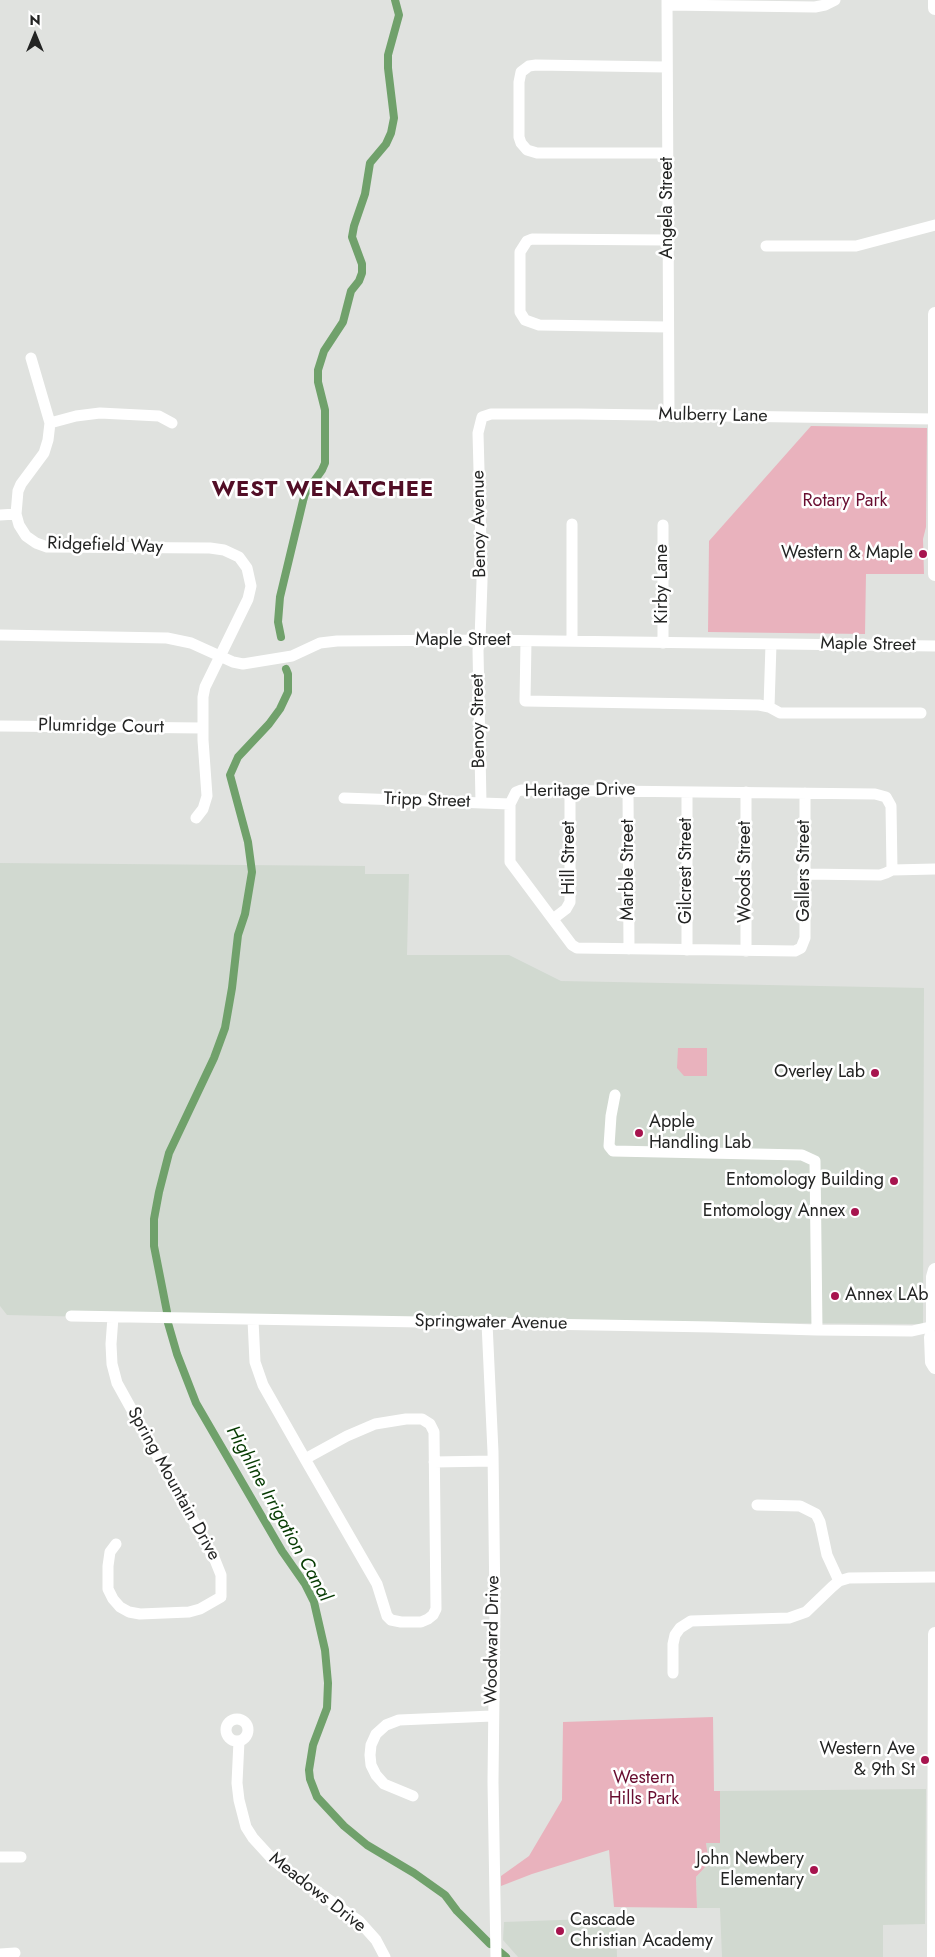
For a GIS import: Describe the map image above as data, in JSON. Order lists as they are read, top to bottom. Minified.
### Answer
{"streets":{"street":["Angela Street","Mulberry Lane","Benoy Avenue","Ridgefield Way","Kirby Lane","Maple Street","Benoy Street","Plumridge Court","Heritage Drive","Tripp Street","Hill Street","Marble Street","Gilcrest Street","Gallers Street","Woods Street","Springwater Avenue","Spring Mountain Drive","Woodward Drive","Meadows Drive"]},"crossings":[["Angela Street","Mulberry Lane"],["Mulberry Lane","Benoy Avenue"],["Benoy Avenue","Maple Street"],["Benoy Avenue","Benoy Street"],["Ridgefield Way","Maple Street"],["Kirby Lane","Maple Street"],["Maple Street","Benoy Street"],["Benoy Street","Tripp Street"],["Heritage Drive","Tripp Street"],["Heritage Drive","Hill Street"],["Heritage Drive","Marble Street"],["Heritage Drive","Gilcrest Street"],["Heritage Drive","Gallers Street"],["Heritage Drive","Woods Street"],["Springwater Avenue","Spring Mountain Drive"],["Springwater Avenue","Woodward Drive"]],"districts":["WEST WENATCHEE"],"water":["Highline Irrigation Canal"],"parks":["Rotary Park","Western Hills Park"],"places":["Western & Maple","Overley Lab","Apple Handling Lab","Entomology Building","Entomology Annex","Annex LAb","Western Ave & 9th St","John Newbery Elementary","Cascade Christian Academy"],"north":"top"}
